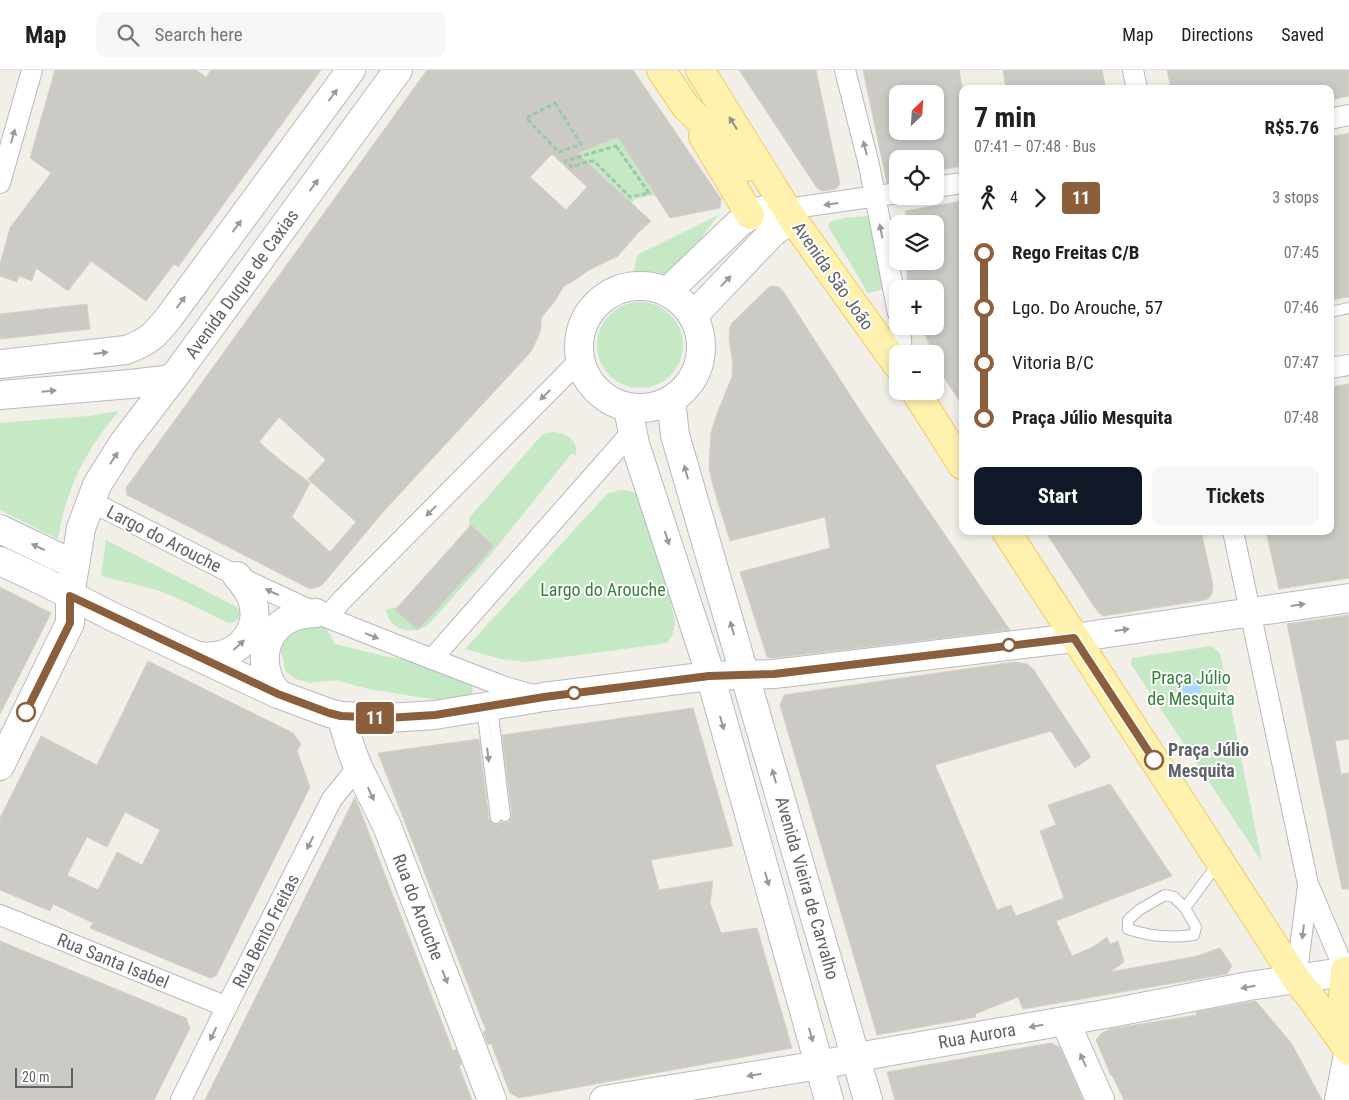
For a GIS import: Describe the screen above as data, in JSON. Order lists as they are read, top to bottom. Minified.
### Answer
{"streets":{"main road":["Avenida São João"],"street":["Avenida Duque de Caxias","Largo do Arouche","Avenida Vieira de Carvalho","Rua do Arouche","Rua Bento Freitas","Rua Santa Isabel","Rua Aurora"]},"crossings":[["Avenida Duque de Caxias","Largo do Arouche"],["Largo do Arouche","Avenida Vieira de Carvalho"],["Largo do Arouche","Rua do Arouche"],["Avenida Vieira de Carvalho","Rua Aurora"],["Rua do Arouche","Rua Bento Freitas"],["Rua Bento Freitas","Rua Santa Isabel"]],"one_way":["Rua do Arouche","Rua Bento Freitas","Rua Aurora"],"parks":["Largo do Arouche","Praça Júlio de Mesquita"],"places":["Praça Júlio Mesquita"],"lines":["bus line 11"],"scale_bar":"20 m","north":"top right","page":{"header":"Map","search":"Search here","nav":["Map","Directions","Saved"],"on_map":"11","map_buttons":["+","−"],"heading":["7 min","07:41 – 07:48 · Bus","R$5.76"],"legs":["4","11","3 stops"],"list":[{"name":"Rego Freitas C/B","value":"07:45"},{"name":"Lgo. Do Arouche, 57","value":"07:46"},{"name":"Vitoria B/C","value":"07:47"},{"name":"Praça Júlio Mesquita","value":"07:48"}],"buttons":["Start","Tickets"],"scale":"20 m"}}
